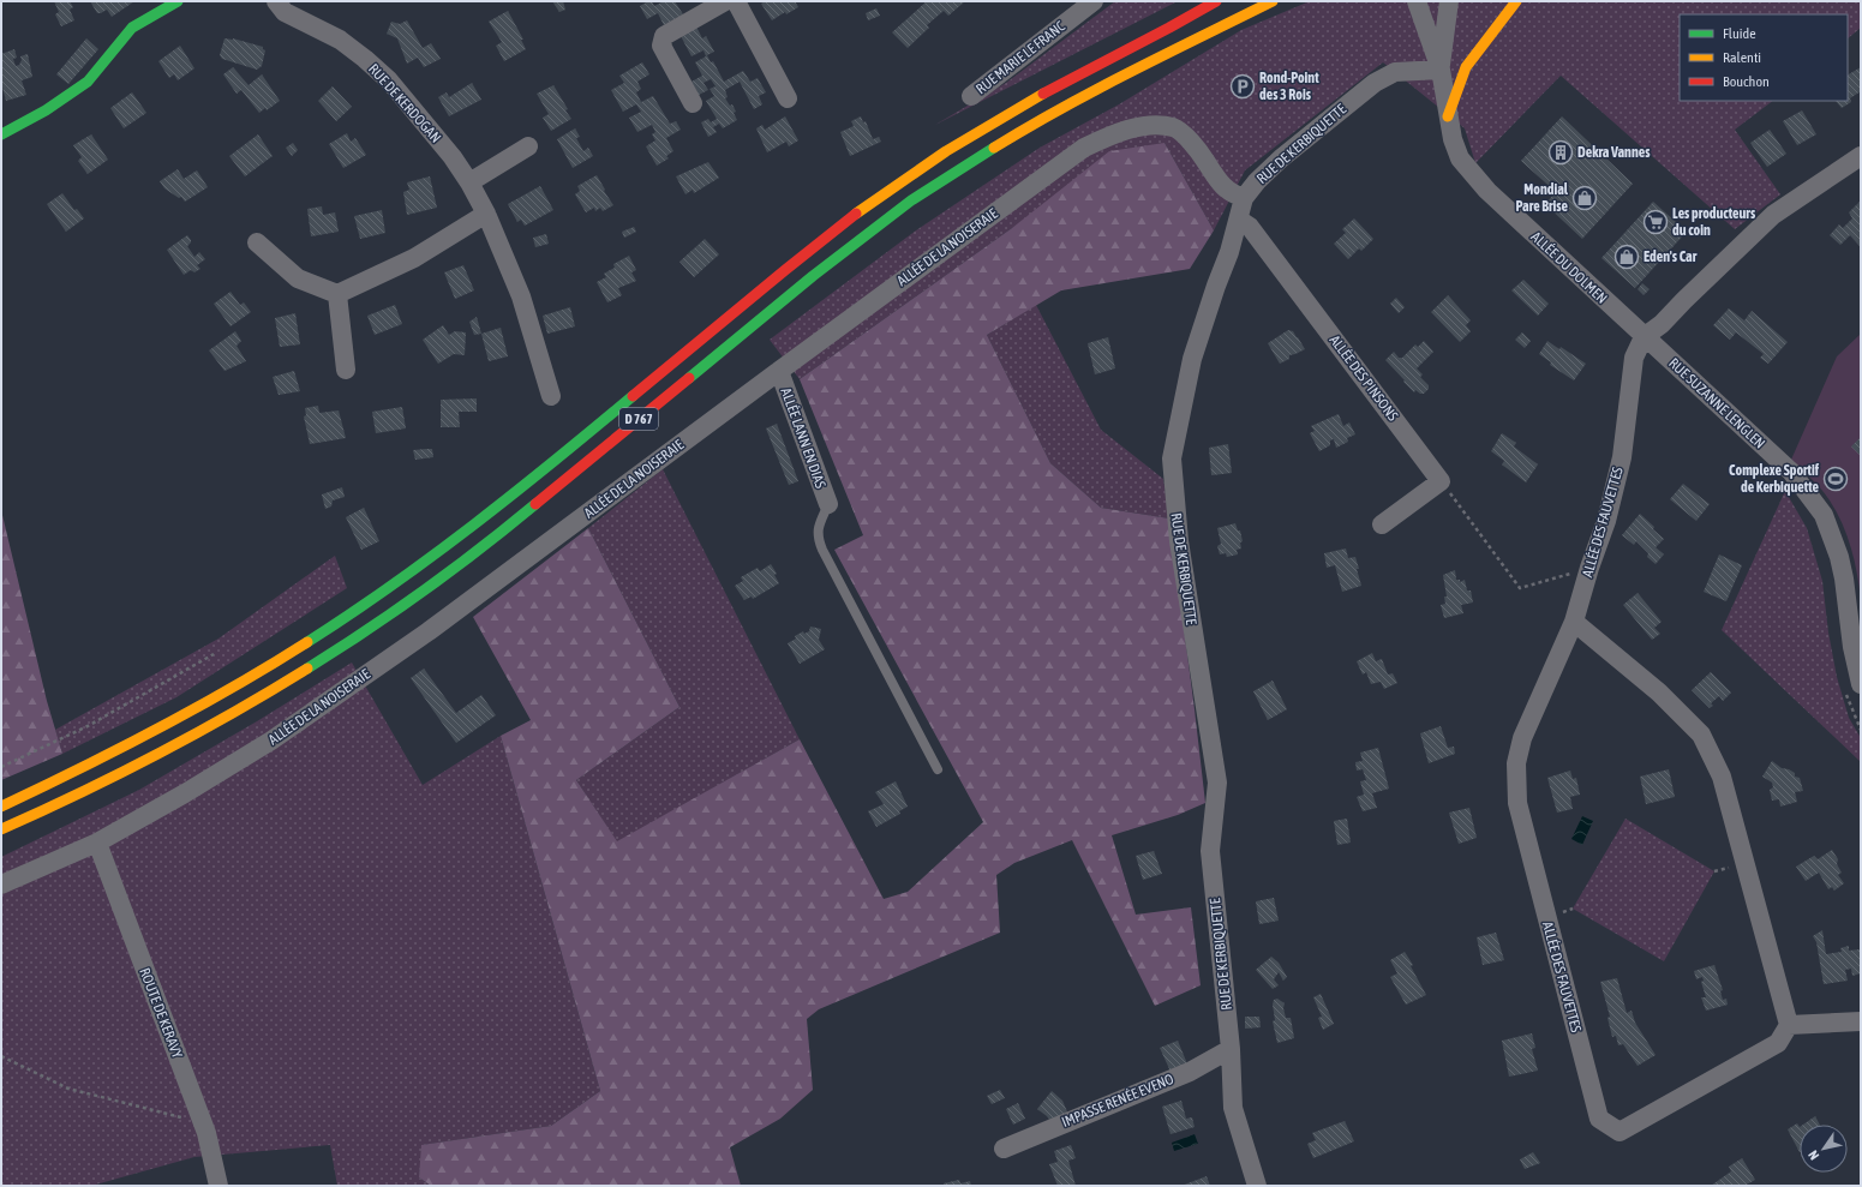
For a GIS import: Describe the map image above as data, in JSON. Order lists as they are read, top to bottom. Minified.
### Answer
{"streets":{"main road":["D 767"],"street":["RUE MARIE LE FRANC","RUE DE KERDOGAN","RUE DE KERBIQUETTE","ALLÉE DE LA NOISERAIE","ALLÉE DU DOLMEN","ALLÉE DES PINSONS","RUE SUZANNE LENGLEN","ALLÉE LANN EN DIAS","ALLÉE DES FAUVETTES","ROUTE DE KERAVY","IMPASSE RENÉE EVENO"]},"crossings":[["RUE DE KERBIQUETTE","ALLÉE DE LA NOISERAIE"],["RUE DE KERBIQUETTE","ALLÉE DU DOLMEN"],["RUE DE KERBIQUETTE","ALLÉE DES PINSONS"],["RUE DE KERBIQUETTE","IMPASSE RENÉE EVENO"],["ALLÉE DE LA NOISERAIE","ALLÉE LANN EN DIAS"],["ALLÉE DE LA NOISERAIE","ROUTE DE KERAVY"],["ALLÉE DU DOLMEN","RUE SUZANNE LENGLEN"],["ALLÉE DU DOLMEN","ALLÉE DES FAUVETTES"],["RUE SUZANNE LENGLEN","ALLÉE DES FAUVETTES"]],"places":{"parking":["Rond-Point des 3 Rois"],"building":["Dekra Vannes"],"shop":["Mondial Pare Brise","Eden's Car"],"supermarket":["Les producteurs du coin"],"sports":["Complexe Sportif de Kerbiquette"]},"legend":["Fluide","Ralenti","Bouchon"],"north":"bottom left"}
